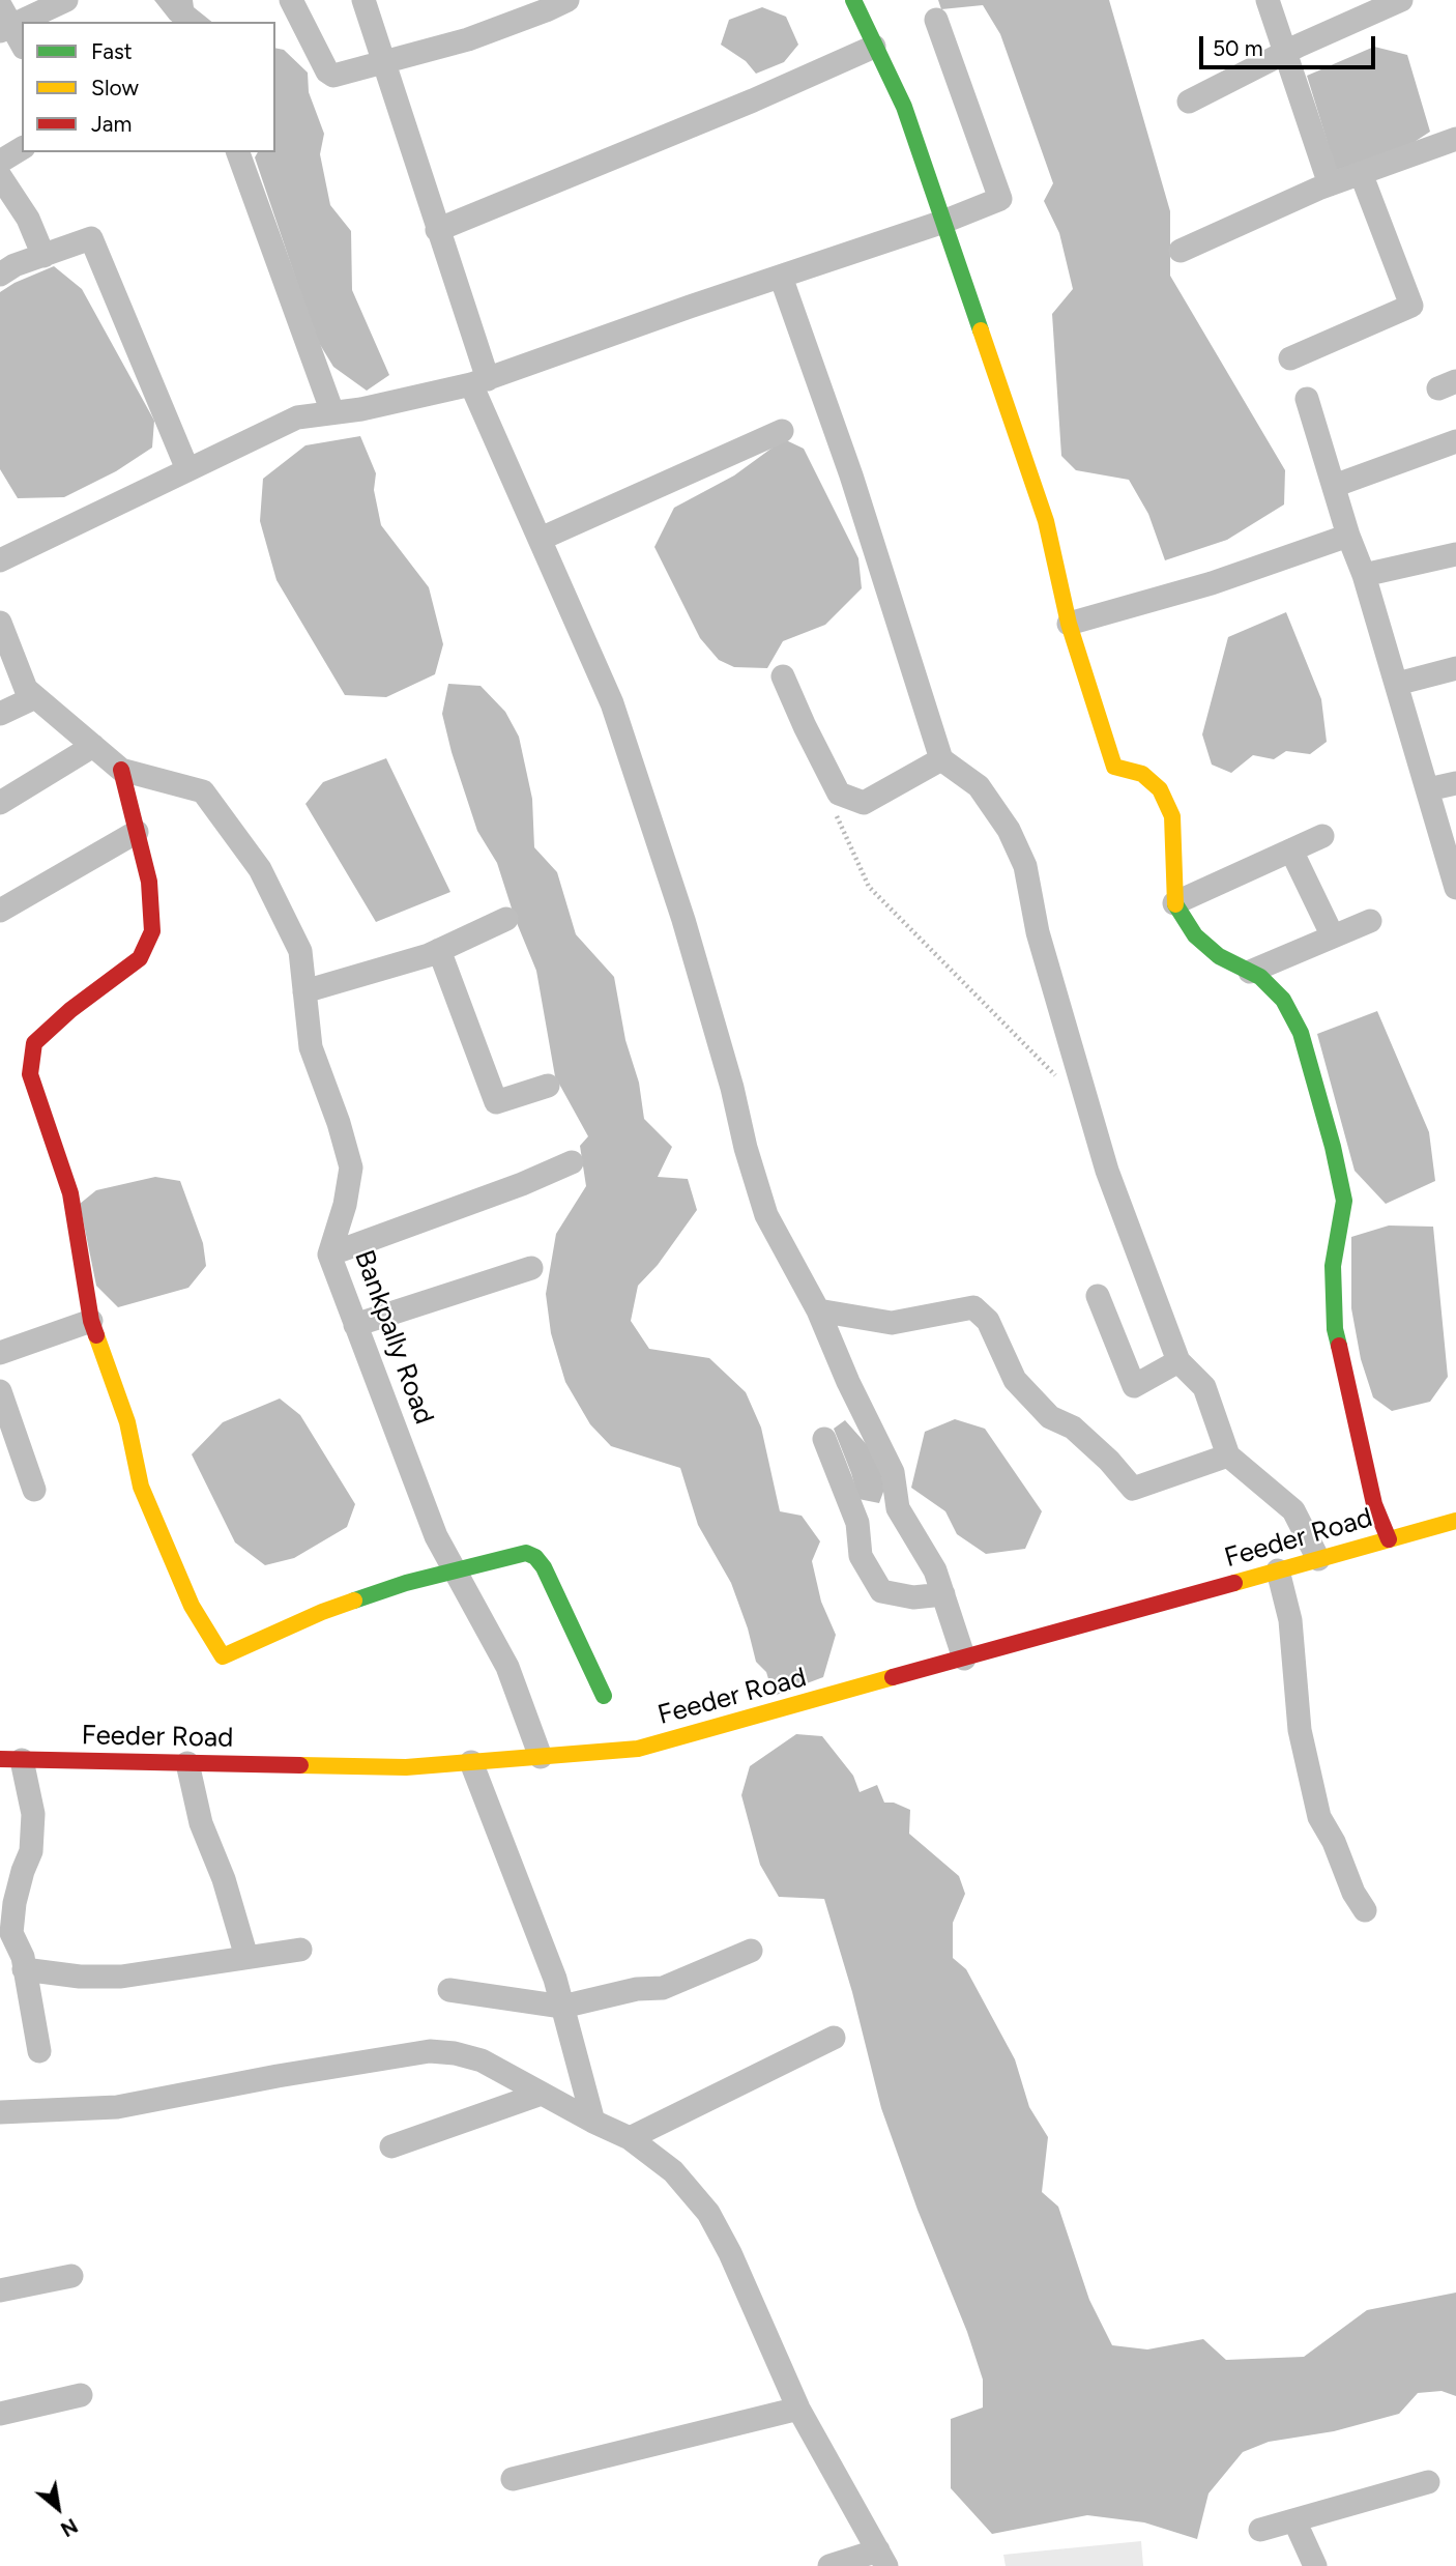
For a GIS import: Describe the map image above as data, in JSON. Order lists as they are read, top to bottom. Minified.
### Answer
{"streets":{"street":["Bankpally Road","Feeder Road"]},"crossings":[["Bankpally Road","Feeder Road"]],"legend":["Fast","Slow","Jam"],"scale_bar":"50 m","north":"bottom right"}
